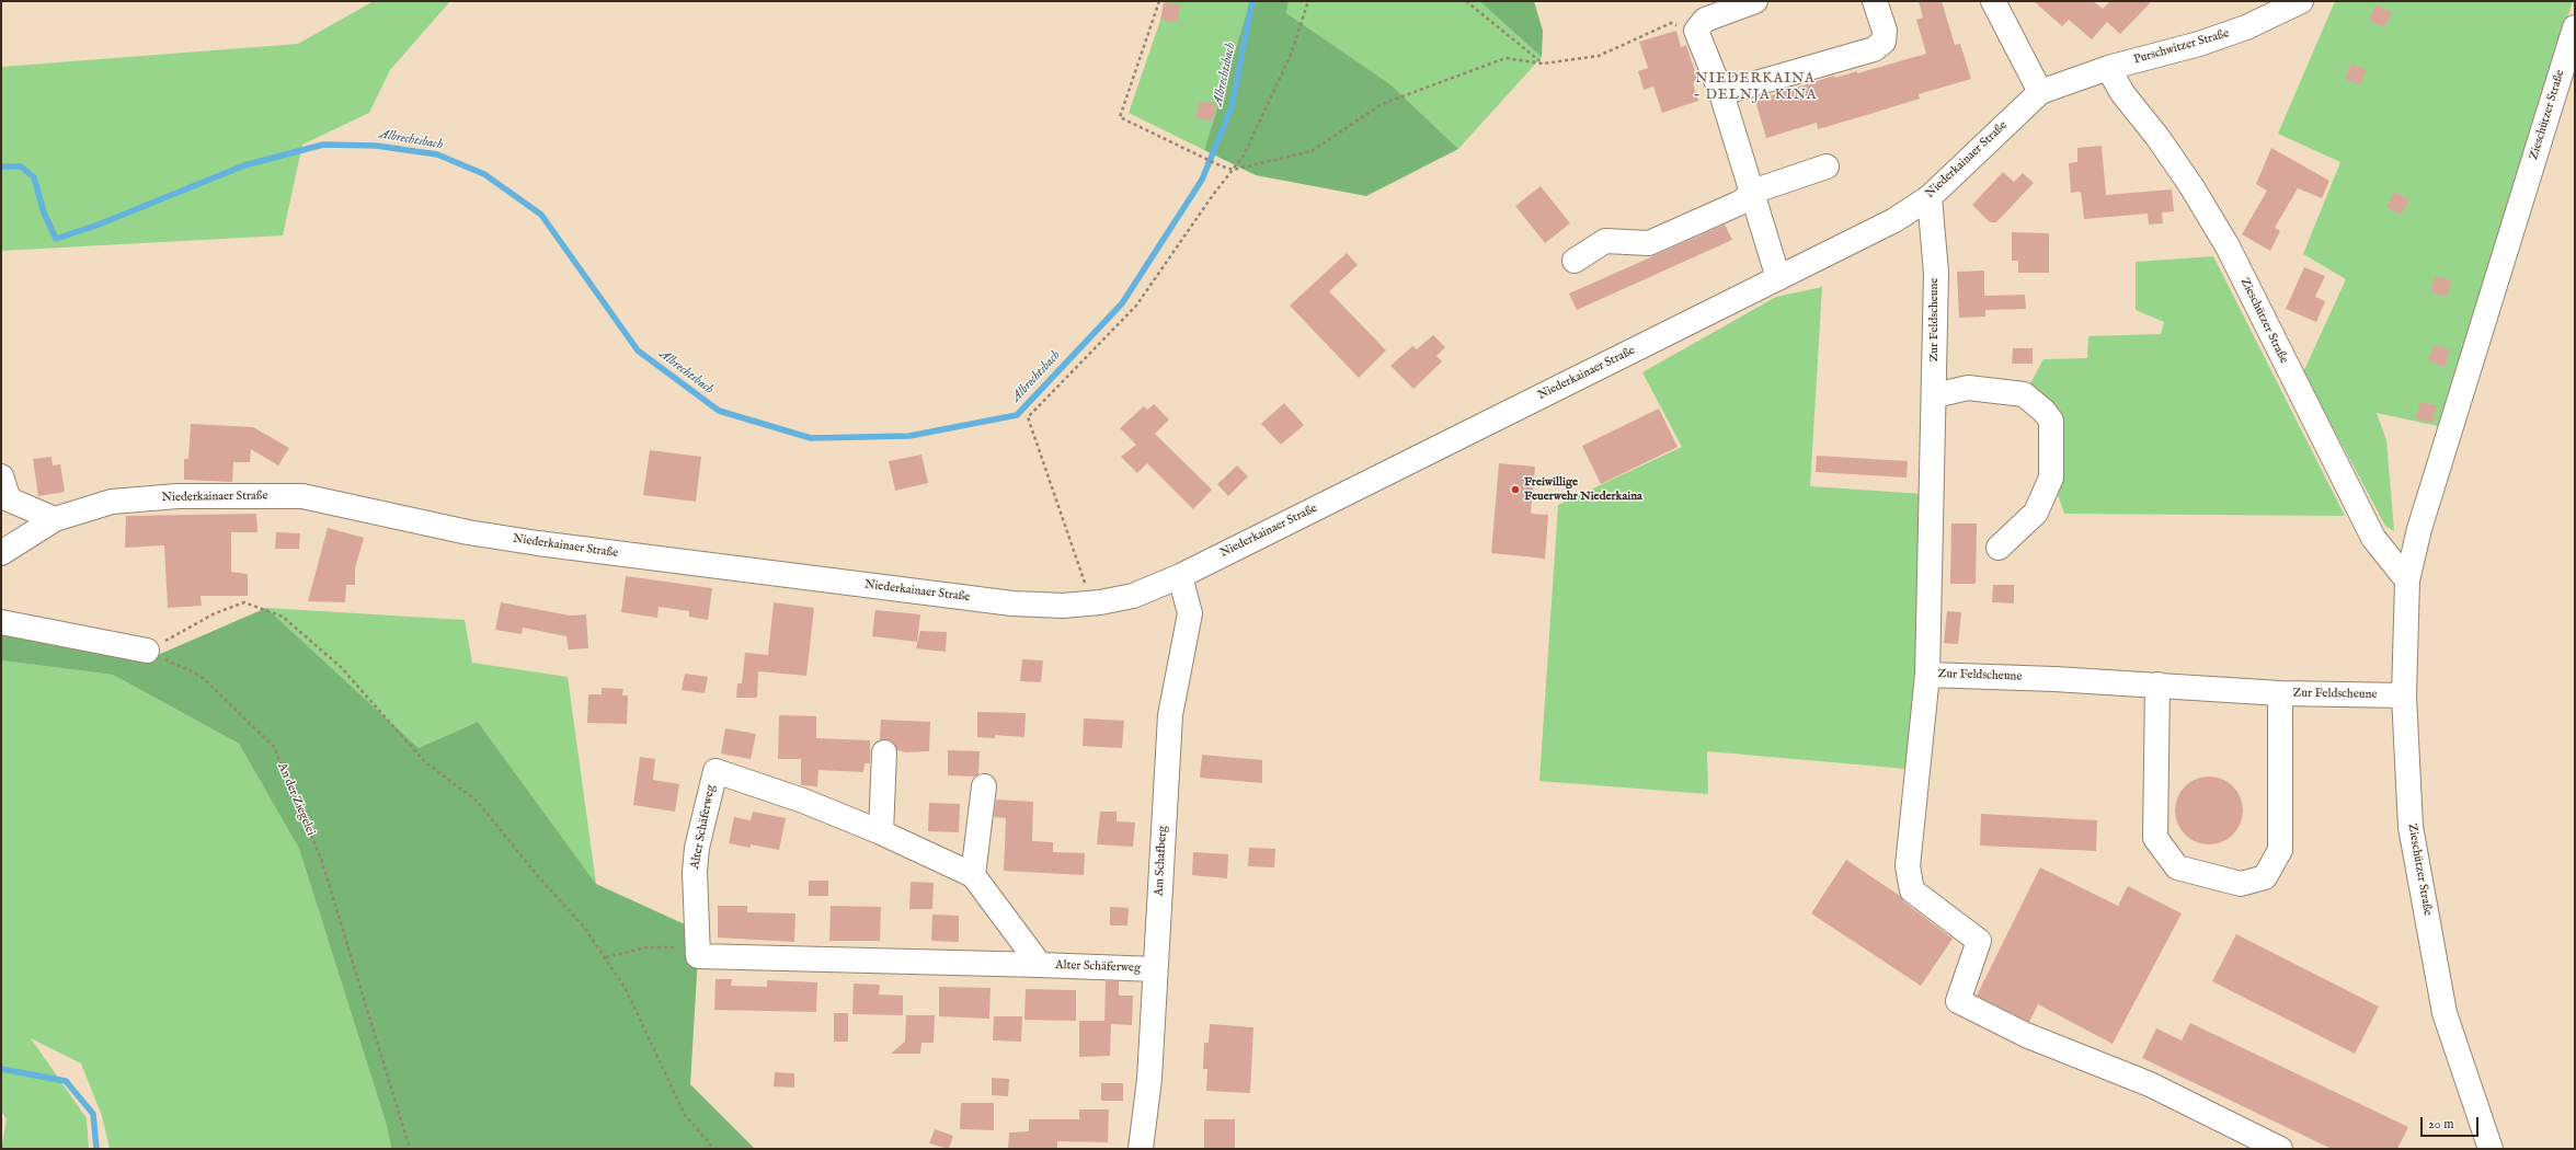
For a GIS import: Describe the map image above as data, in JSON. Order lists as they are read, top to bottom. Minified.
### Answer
{"streets":{"street":["Purschwitzer Straße","Zieschützer Straße","Niederkainaer Straße","Zur Feldscheune","Alter Schäferweg","Am Schafberg"],"path":["An der Ziegelei"]},"crossings":[["Purschwitzer Straße","Zieschützer Straße"],["Purschwitzer Straße","Niederkainaer Straße"],["Zieschützer Straße","Niederkainaer Straße"],["Zieschützer Straße","Zur Feldscheune"],["Niederkainaer Straße","Zur Feldscheune"],["Niederkainaer Straße","Am Schafberg"],["Alter Schäferweg","Am Schafberg"]],"districts":["NIEDERKAINA - DELNJA KINA"],"water":["Albrechtsbach"],"places":["Freiwillige Feuerwehr Niederkaina"],"scale_bar":"20 m"}
